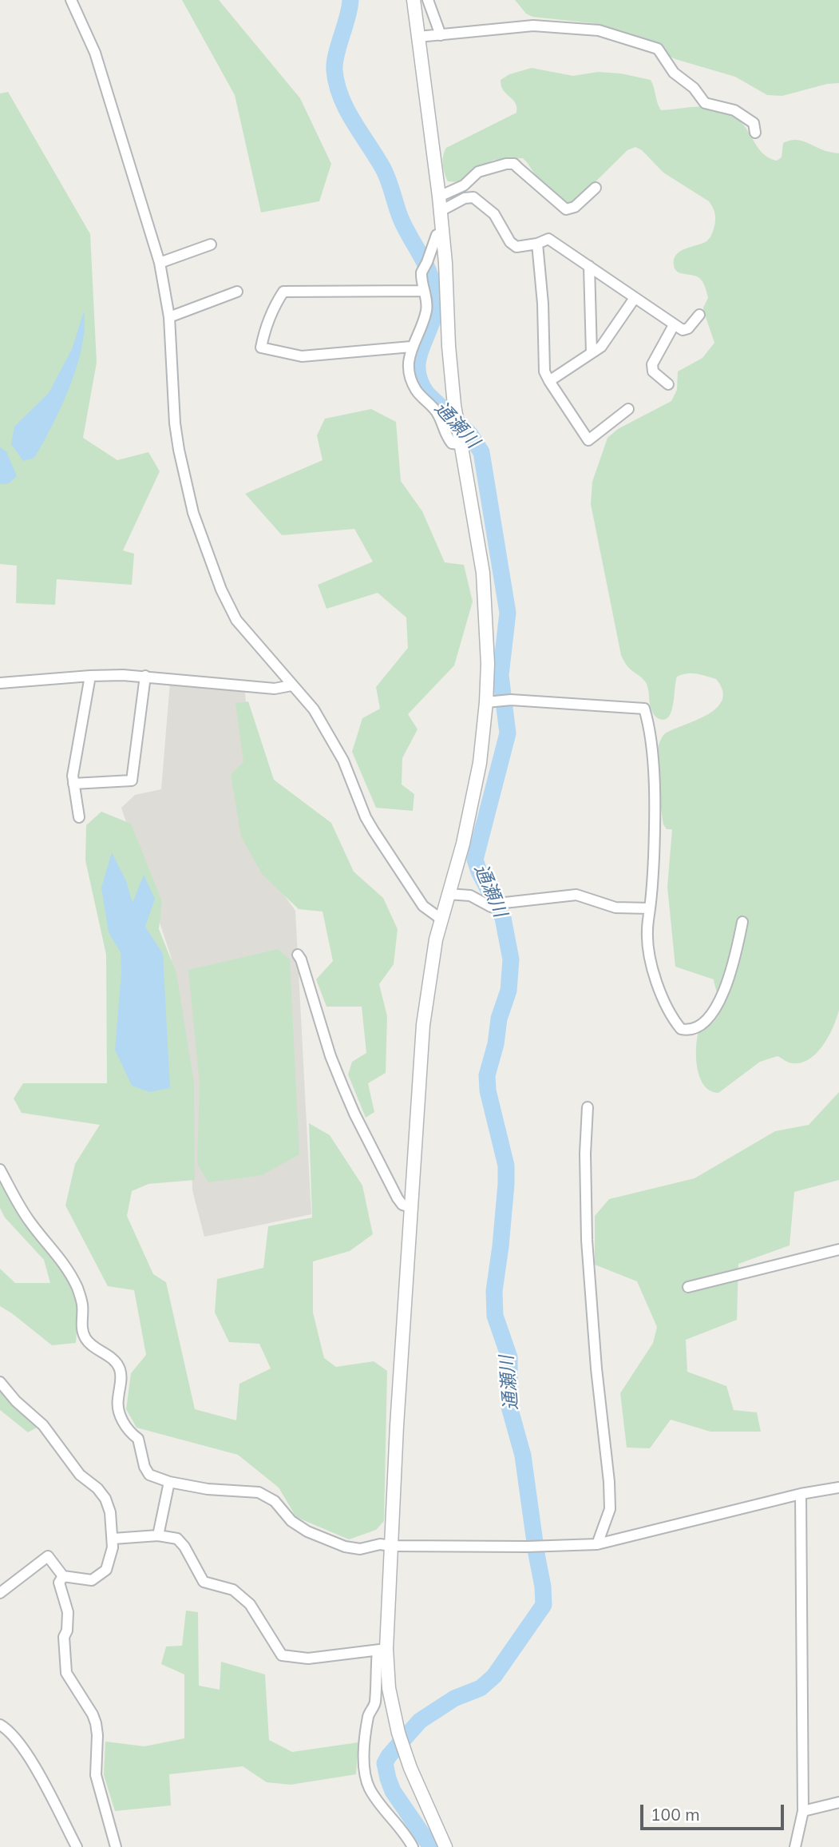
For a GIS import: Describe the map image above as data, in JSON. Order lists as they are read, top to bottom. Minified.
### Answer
{"water":["通瀬川"],"scale_bar":"100 m"}
